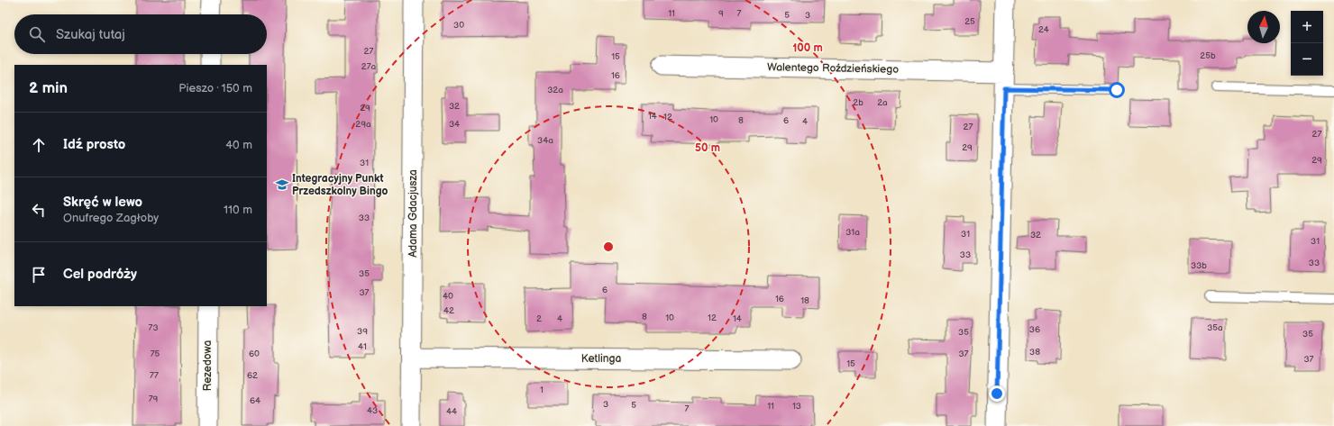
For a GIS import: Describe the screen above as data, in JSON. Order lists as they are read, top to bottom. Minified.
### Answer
{"streets":{"street":["Walentego Roździeńskiego","Adama Gdacjusza","Ketlinga","Rezedowa"]},"crossings":[["Adama Gdacjusza","Ketlinga"]],"places":{"school or university":["Integracyjny Punkt Przedszkolny Bingo"]},"house_numbers":["11","9","7","5","3","25","30","24","27","25b","15","27a","16","32a","2b","2a","32","29","14","12","10","8","6","4","29a","34","27","27","34a","29","29","31","33","31a","31","32","31","33","33","33b","35","6","37","40","16","18","42","8","10","12","2","4","14","73","35a","36","39","35","35","41","38","75","60","37","37","15","77","62","1","79","64","3","5","11","13","7","43","44"],"north":"top","page":{"map_buttons":["+","−"],"search":"Szukaj tutaj","heading":["2 min","Pieszo · 150 m"],"list":[["Idź prosto","40 m"],["Skręć w lewo","Onufrego Zagłoby","110 m"],"Cel podróży"]},"rings":["100 m","50 m"]}
